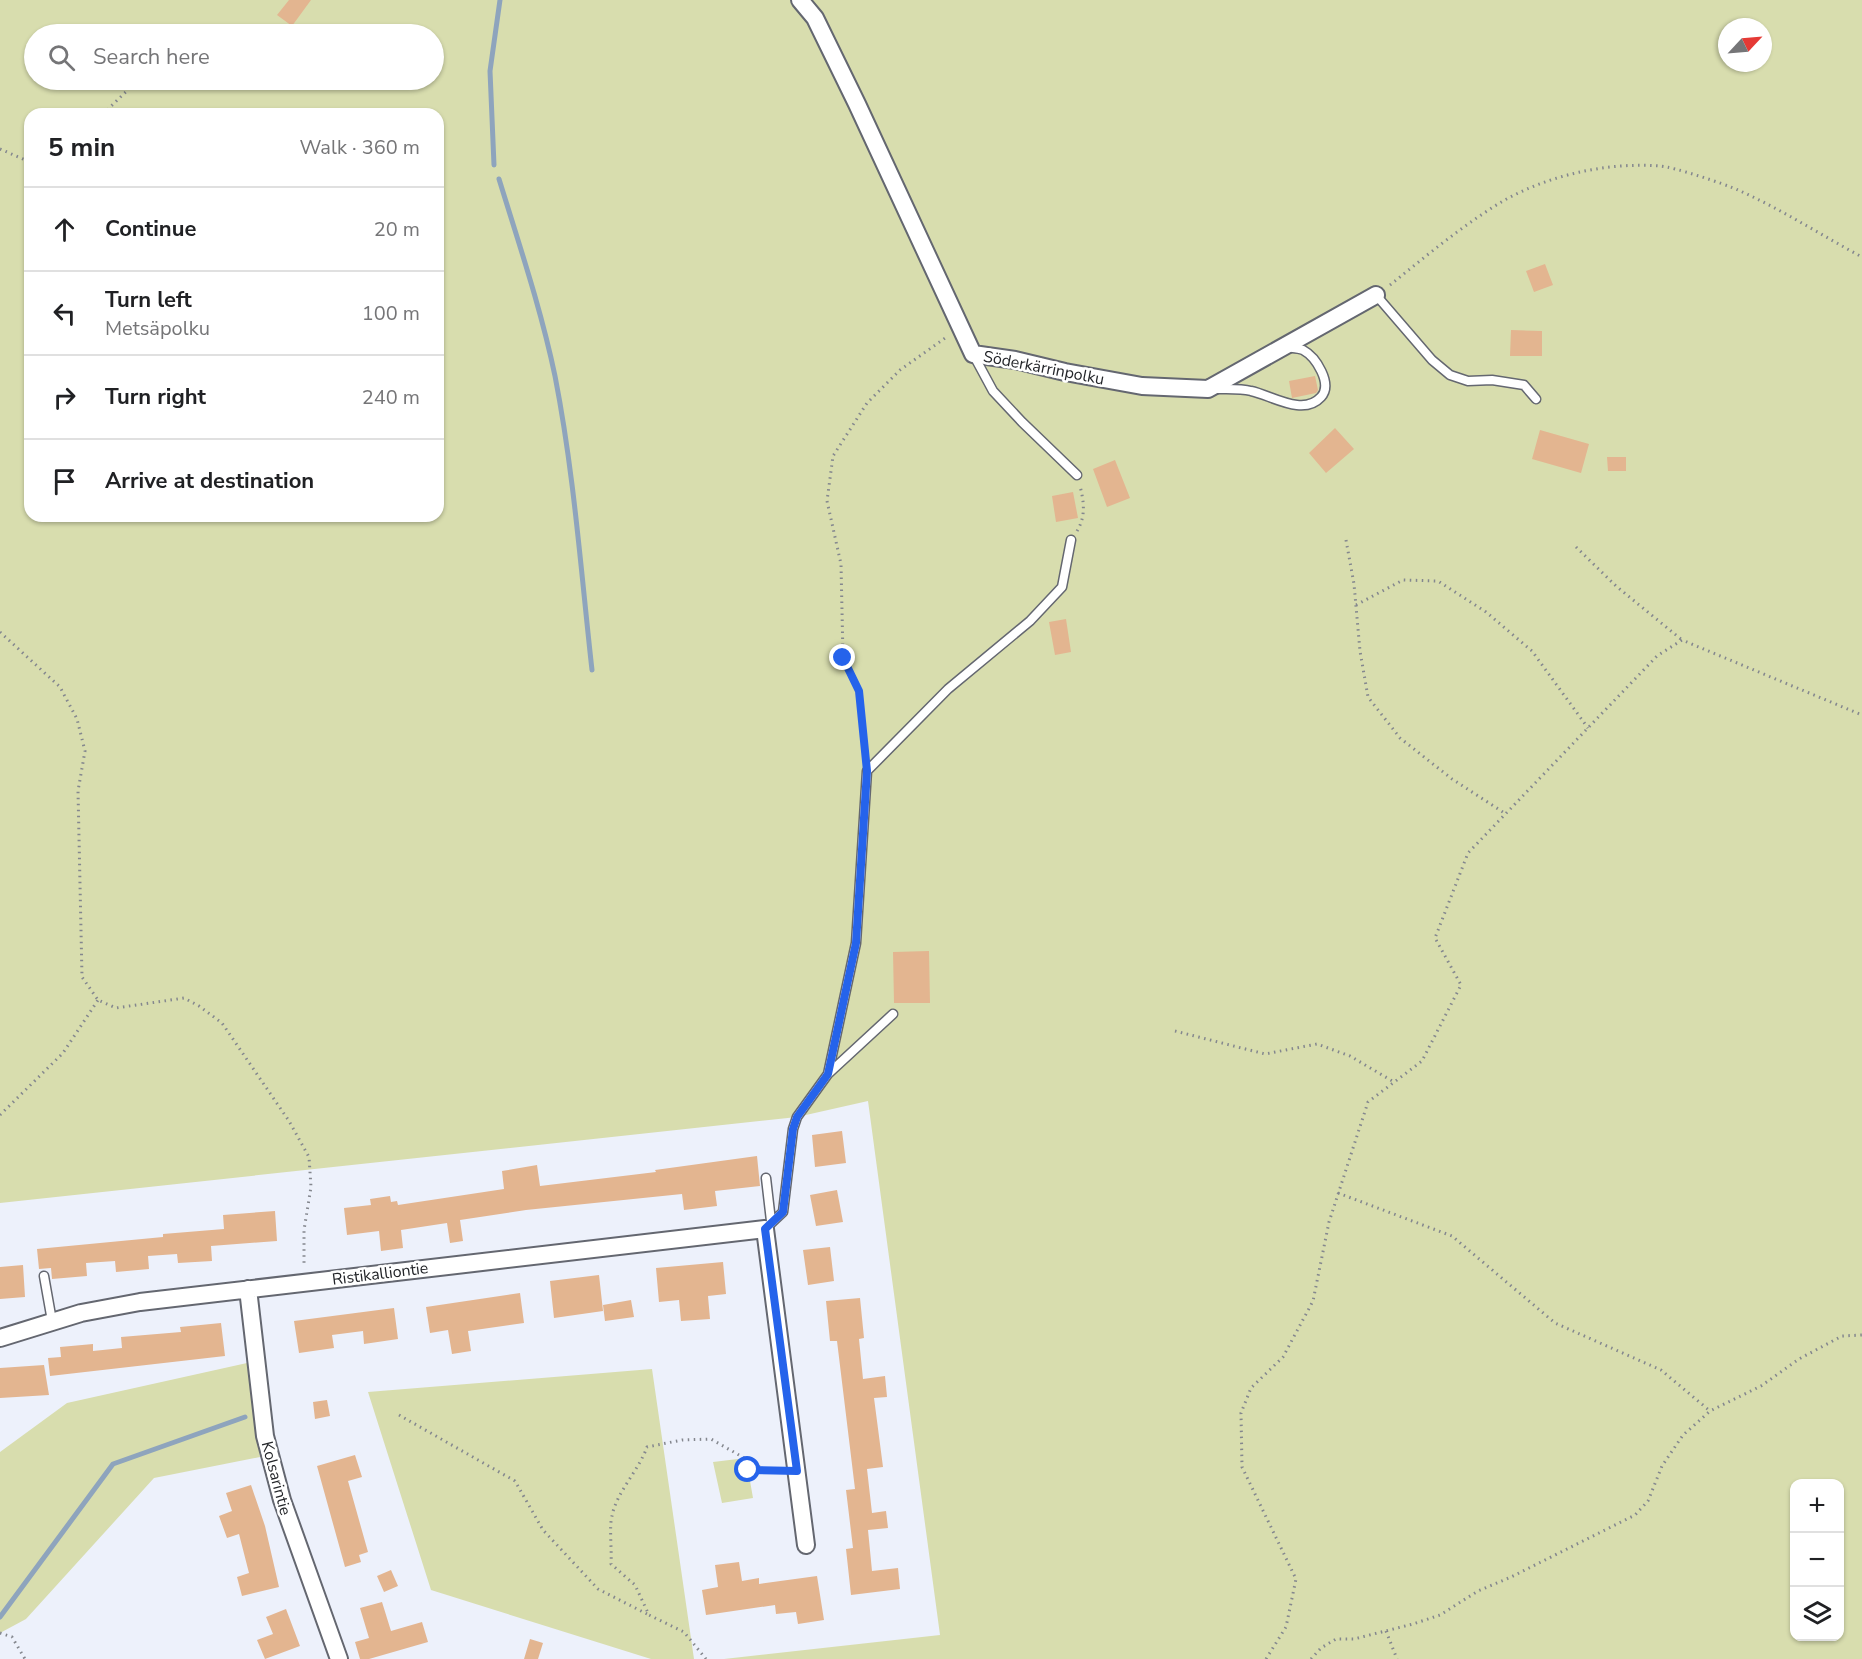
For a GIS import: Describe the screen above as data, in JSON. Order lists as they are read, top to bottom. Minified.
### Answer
{"streets":{"street":["Söderkärrinpolku","Ristikalliontie","Kolsarintie"]},"crossings":[["Ristikalliontie","Kolsarintie"]],"north":"top right","page":{"search":"Search here","heading":["5 min","Walk · 360 m"],"list":[["Continue","20 m"],["Turn left","Metsäpolku","100 m"],["Turn right","240 m"],"Arrive at destination"],"map_buttons":["+","−"]}}
